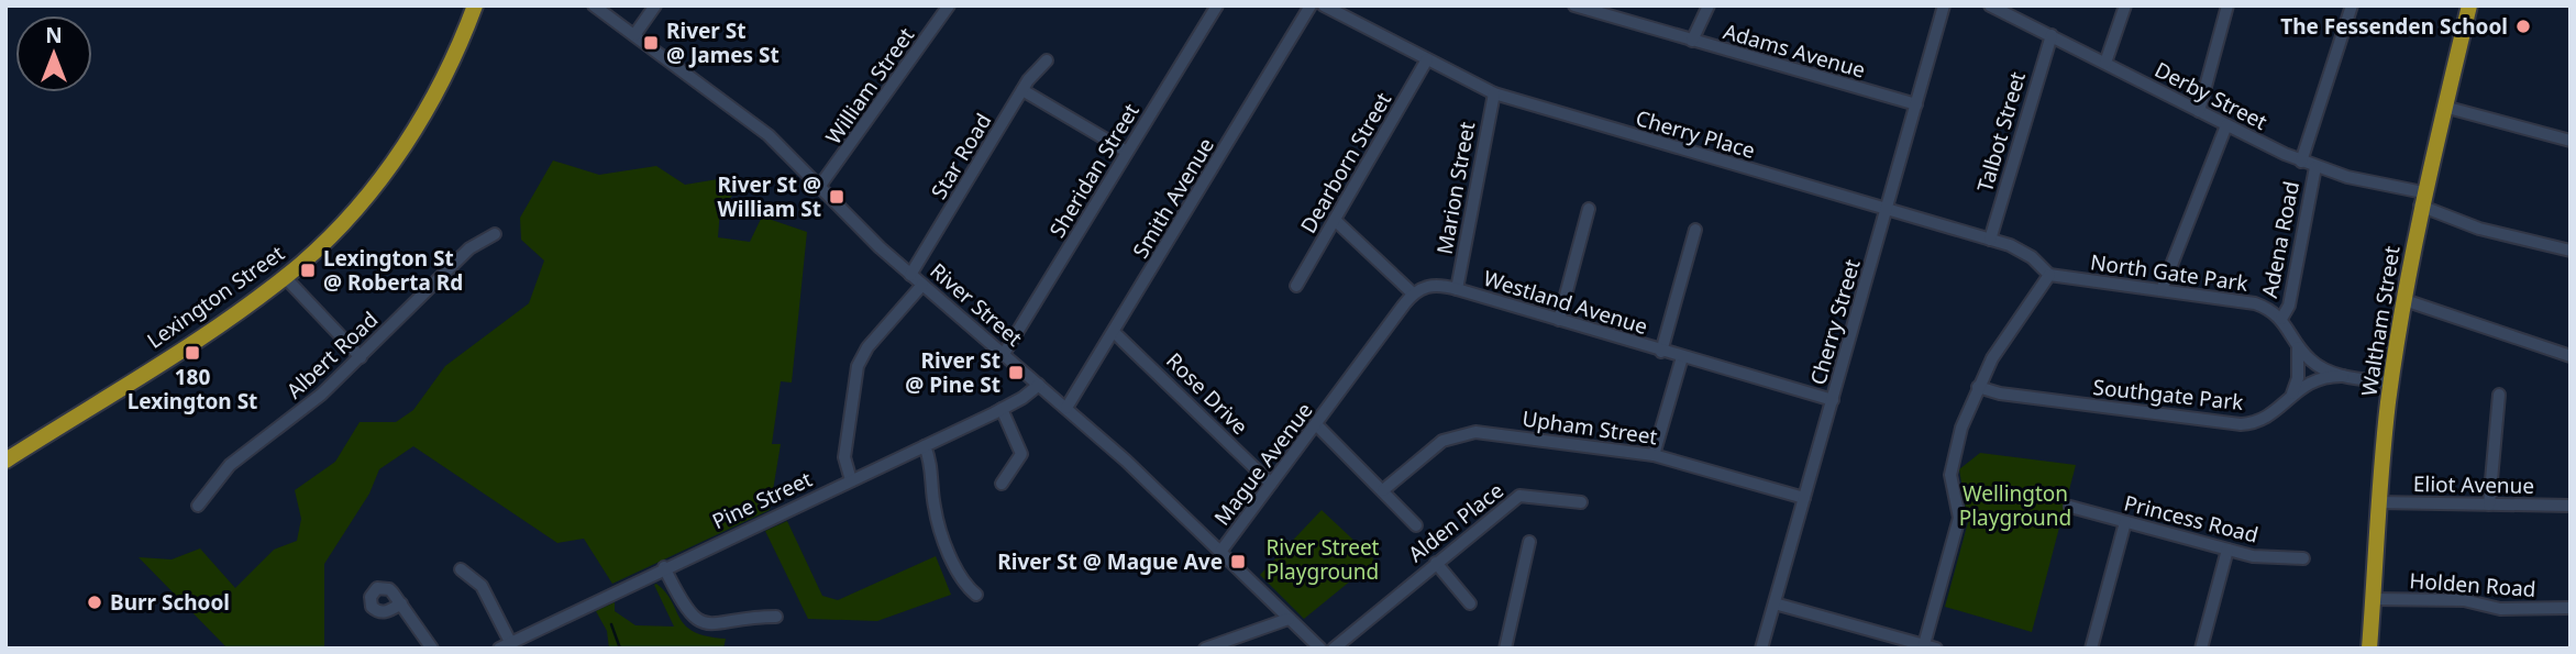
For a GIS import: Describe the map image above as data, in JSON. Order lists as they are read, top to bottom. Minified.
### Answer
{"streets":{"main road":["Lexington Street","Waltham Street"],"street":["Adams Avenue","William Street","Derby Street","Talbot Street","Cherry Place","Star Road","Dearborn Street","Sheridan Street","Marion Street","Smith Avenue","Adena Road","North Gate Park","Westland Avenue","River Street","Cherry Street","Albert Road","Rose Drive","Southgate Park","Upham Street","Mague Avenue","Eliot Avenue","Pine Street","Princess Road","Alden Place","Holden Road"]},"crossings":[["Adams Avenue","Cherry Street"],["William Street","River Street"],["Derby Street","Talbot Street"],["Derby Street","Adena Road"],["Derby Street","Waltham Street"],["Talbot Street","Cherry Place"],["Cherry Place","Dearborn Street"],["Cherry Place","Marion Street"],["Cherry Place","North Gate Park"],["Cherry Place","Cherry Street"],["Star Road","River Street"],["Sheridan Street","River Street"],["Marion Street","Westland Avenue"],["Smith Avenue","River Street"],["Smith Avenue","Rose Drive"],["Adena Road","North Gate Park"],["Westland Avenue","Cherry Street"],["Westland Avenue","Mague Avenue"],["River Street","Mague Avenue"],["River Street","Pine Street"],["Waltham Street","Eliot Avenue"],["Waltham Street","Holden Road"],["Cherry Street","Upham Street"],["Rose Drive","Mague Avenue"]],"parks":["Wellington Playground","River Street Playground"],"places":{"other":["The Fessenden School","Burr School"],"transit":["River St @ James St","River St @ William St","Lexington St @ Roberta Rd","180 Lexington St","River St @ Pine St","River St @ Mague Ave"]},"north":"top"}
